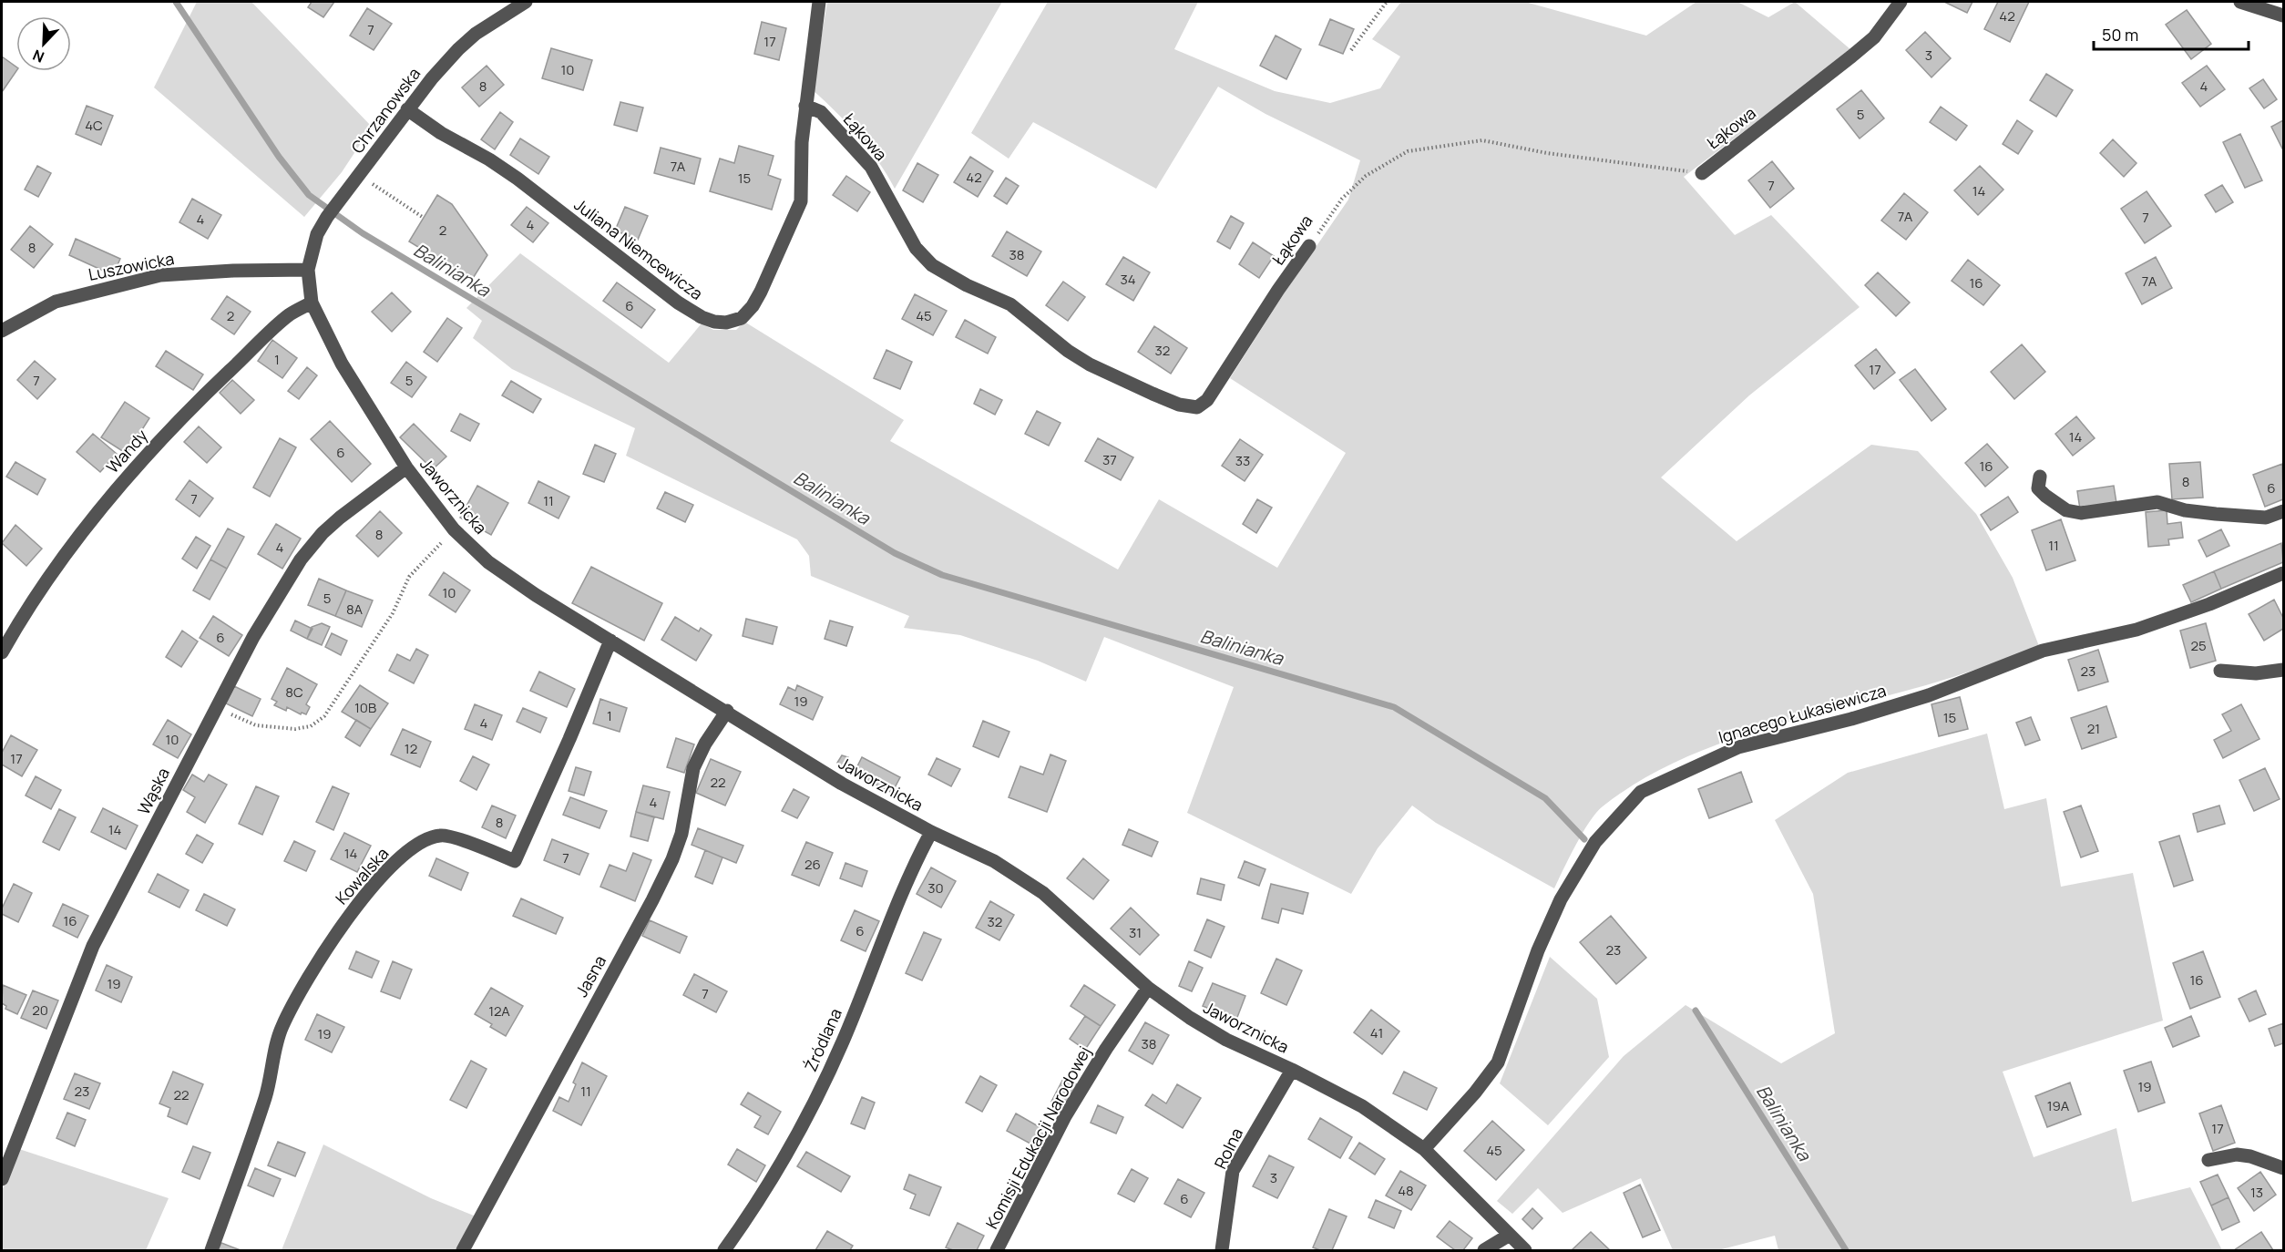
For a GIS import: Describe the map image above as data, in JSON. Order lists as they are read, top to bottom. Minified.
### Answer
{"streets":{"street":["Chrzanowska","Łąkowa","Juliana Niemcewicza","Luszowicka","Wandy","Jaworznicka","Ignacego Łukasiewicza","Wąska","Kowalska","Jasna","Źródlana","Komisji Edukacji Narodowej","Rolna"]},"crossings":[["Chrzanowska","Juliana Niemcewicza"],["Chrzanowska","Luszowicka"],["Chrzanowska","Jaworznicka"],["Łąkowa","Juliana Niemcewicza"],["Luszowicka","Jaworznicka"],["Wandy","Jaworznicka"],["Jaworznicka","Ignacego Łukasiewicza"],["Jaworznicka","Wąska"],["Jaworznicka","Kowalska"],["Jaworznicka","Jasna"],["Jaworznicka","Źródlana"],["Jaworznicka","Komisji Edukacji Narodowej"],["Jaworznicka","Rolna"]],"water":["Balinianka"],"house_numbers":["42","7","17","3","10","8","4","5","4C","7A","42","15","7","14","7A","7","4","4","2","8","38","34","7A","16","6","2","45","32","1","17","7","5","14","6","37","33","16","8","6","7","11","8","11","4","10","5","8A","6","25","23","8C","19","10B","1","15","4","21","10","12","17","22","4","8","14","14","7","26","30","16","32","6","31","23","16","19","7","20","12A","41","19","38","19","23","11","22","19A","17","45","3","48","13","6"],"scale_bar":"50 m","north":"bottom left"}
